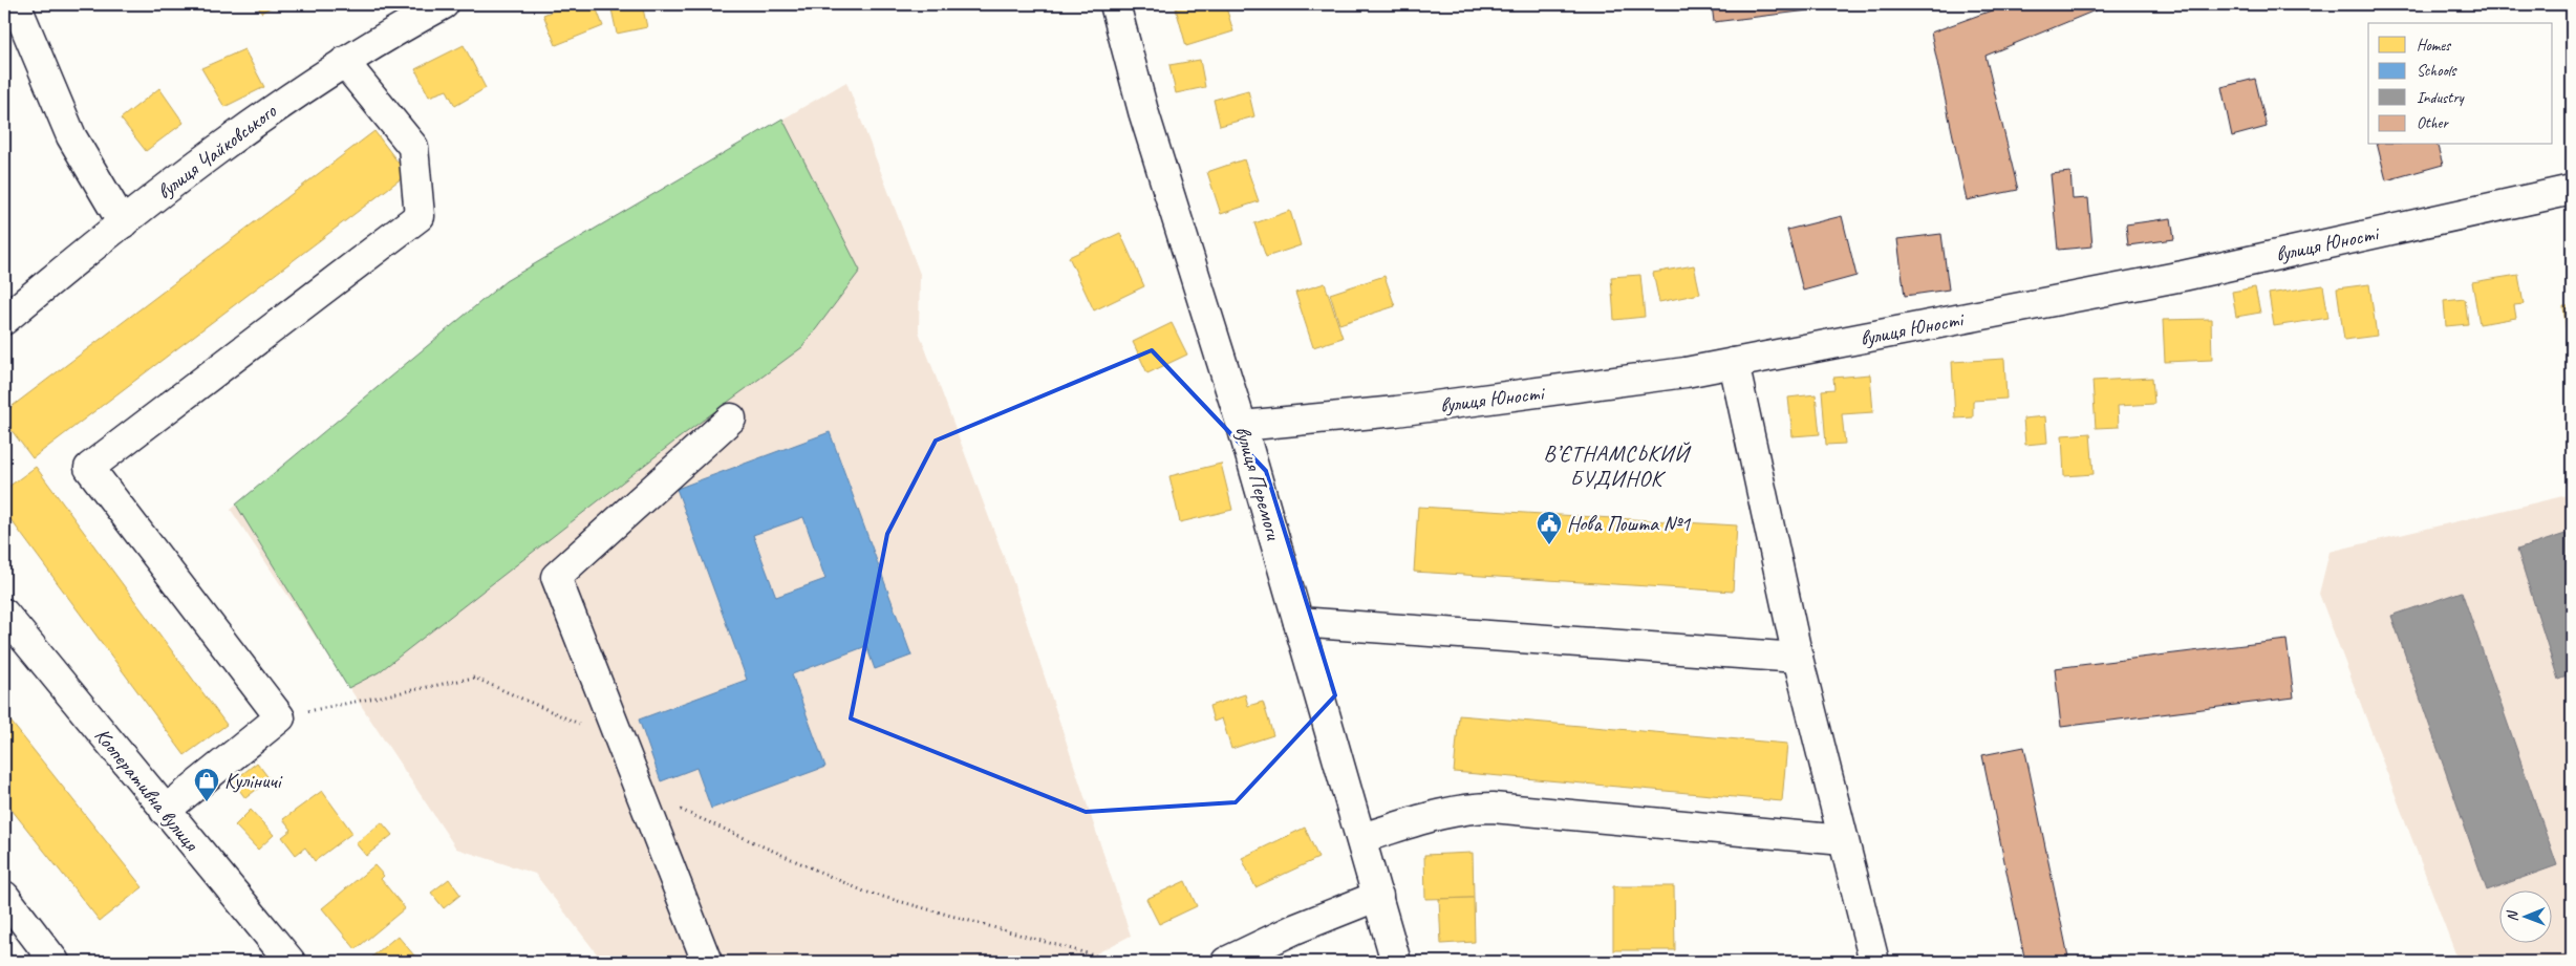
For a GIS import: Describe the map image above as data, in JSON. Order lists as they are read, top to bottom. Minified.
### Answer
{"streets":{"street":["вулиця Чайковського","вулиця Юності","вулиця Перемоги","Кооперативна вулиця"]},"crossings":[["вулиця Юності","вулиця Перемоги"]],"districts":["В’ЄТНАМСЬКИЙ БУДИНОК"],"places":{"public building":["Нова Пошта №1"],"shop":["Куліничі"]},"legend":["Homes","Schools","Industry","Other"],"north":"left"}
